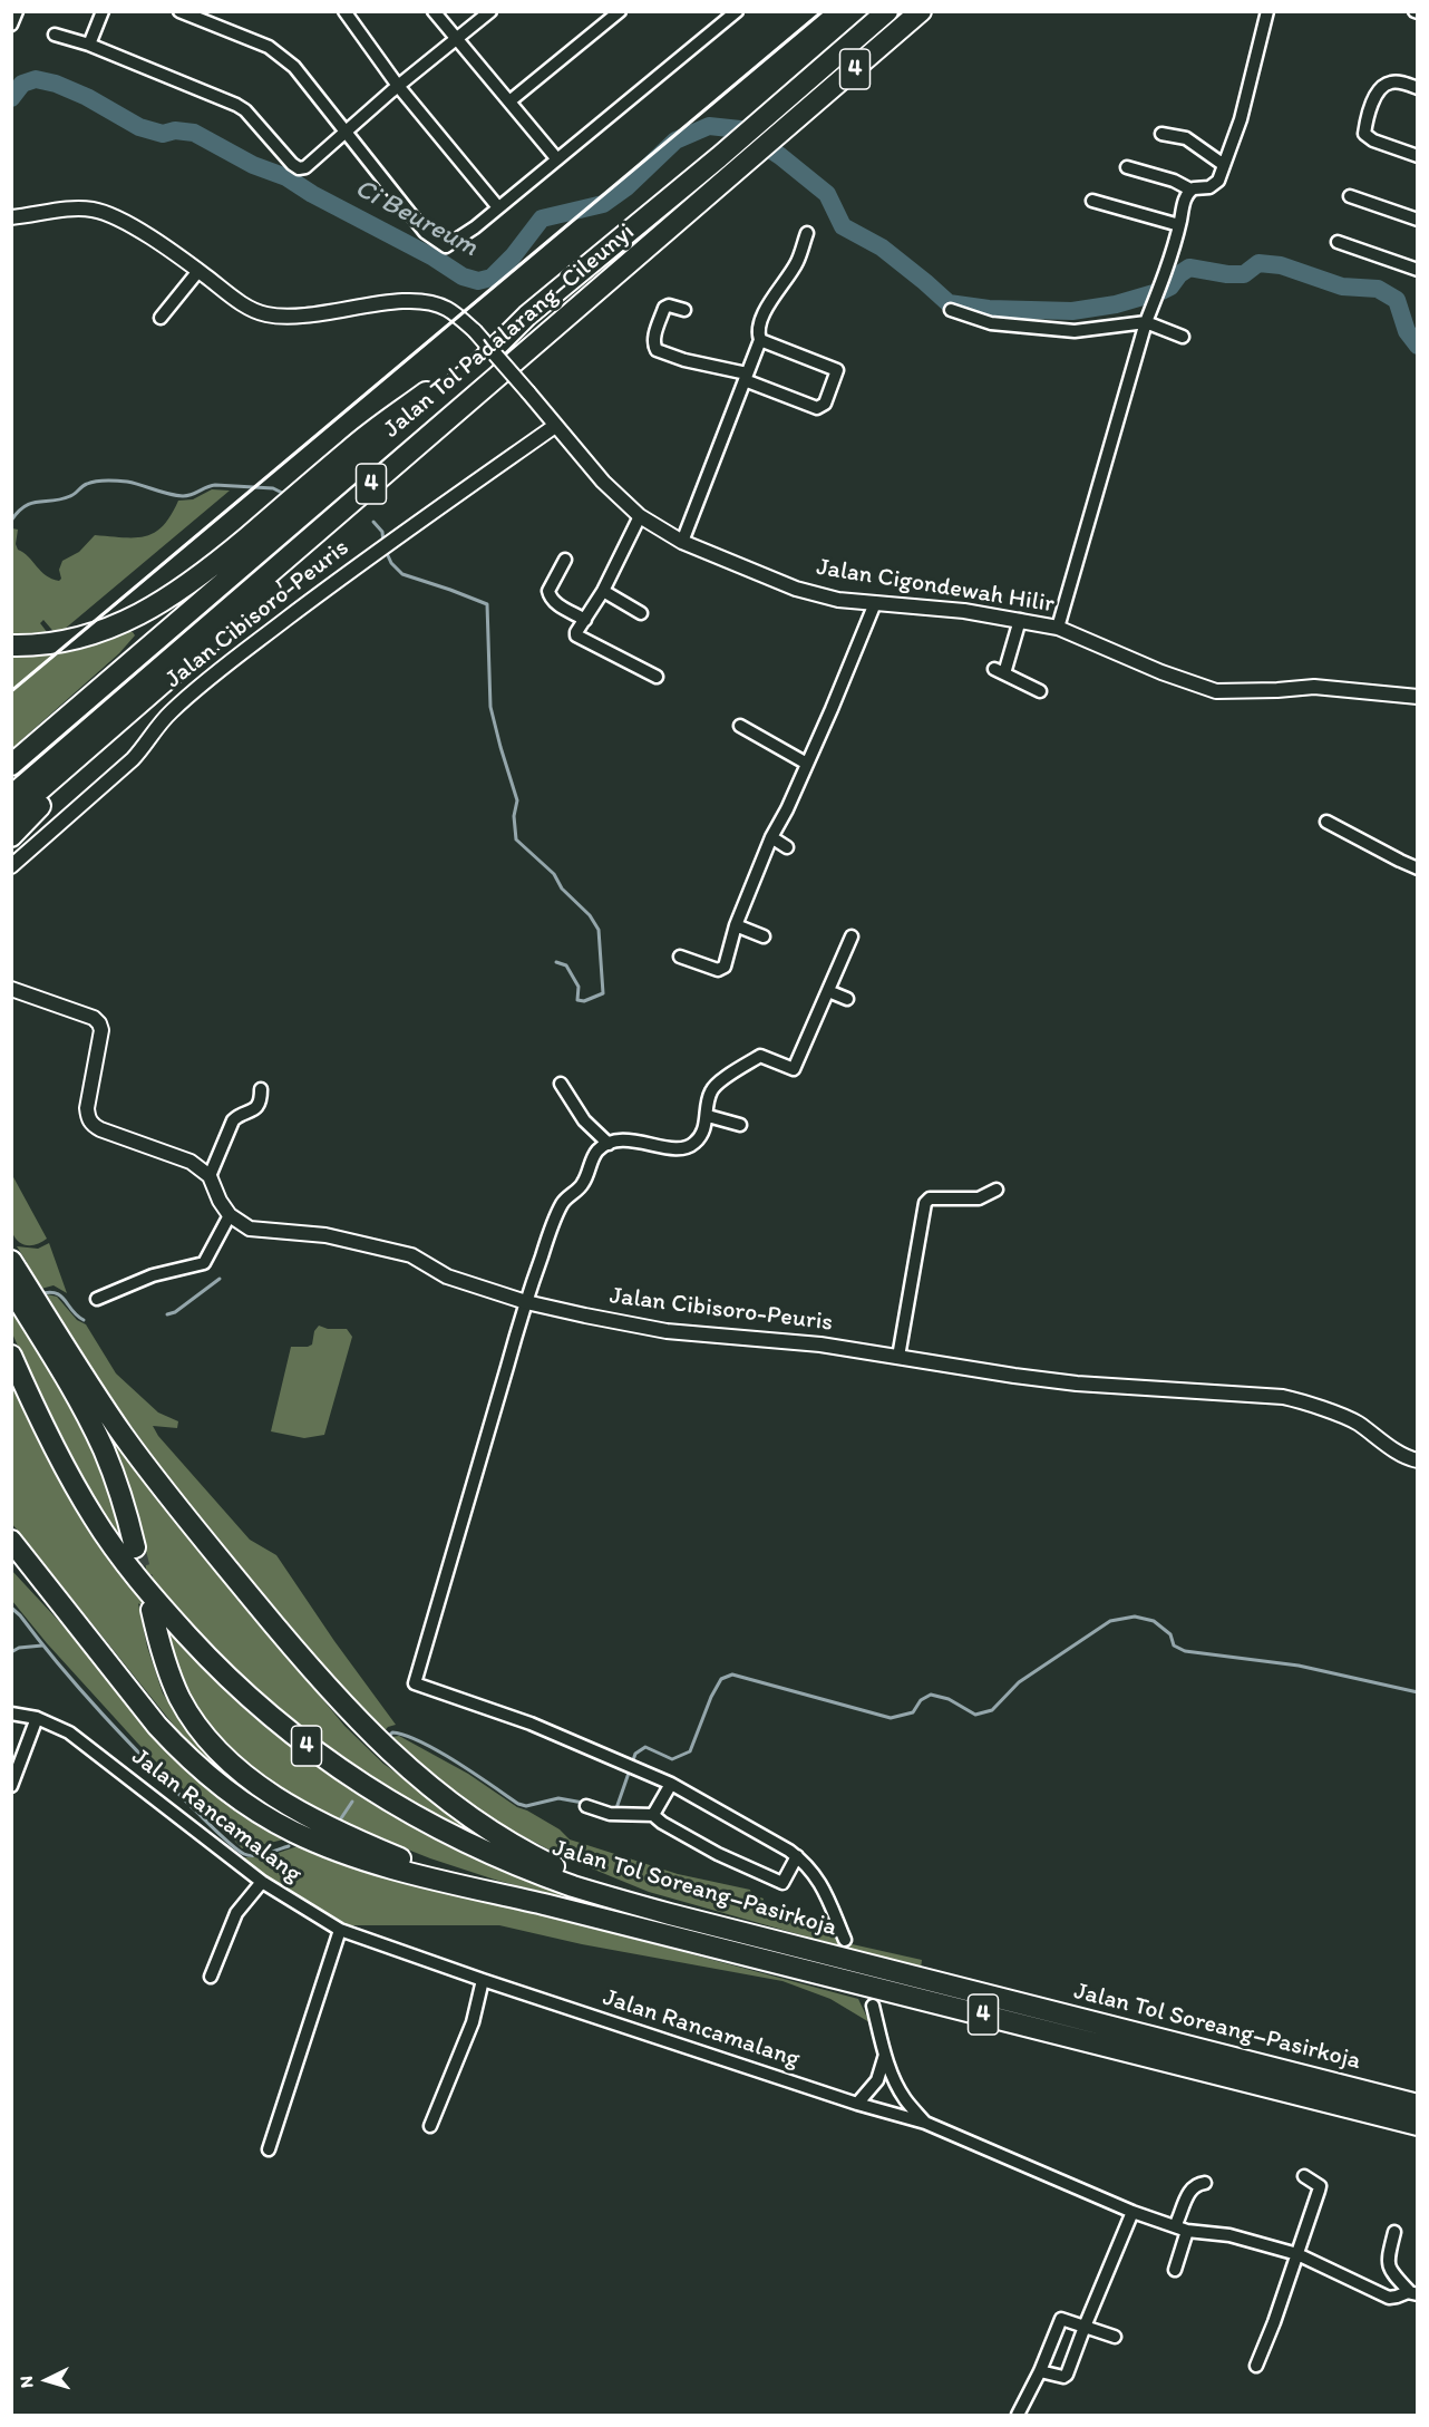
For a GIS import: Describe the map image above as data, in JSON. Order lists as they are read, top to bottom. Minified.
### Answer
{"streets":{"highway":["4","Jalan Tol Padalarang–Cileunyi","Jalan Tol Soreang–Pasirkoja"],"street":["Jalan Cigondewah Hilir","Jalan Cibisoro-Peuris","Jalan Rancamalang"]},"crossings":[["Jalan Cigondewah Hilir","Jalan Cibisoro-Peuris"]],"water":["Ci Beureum"],"north":"left"}
